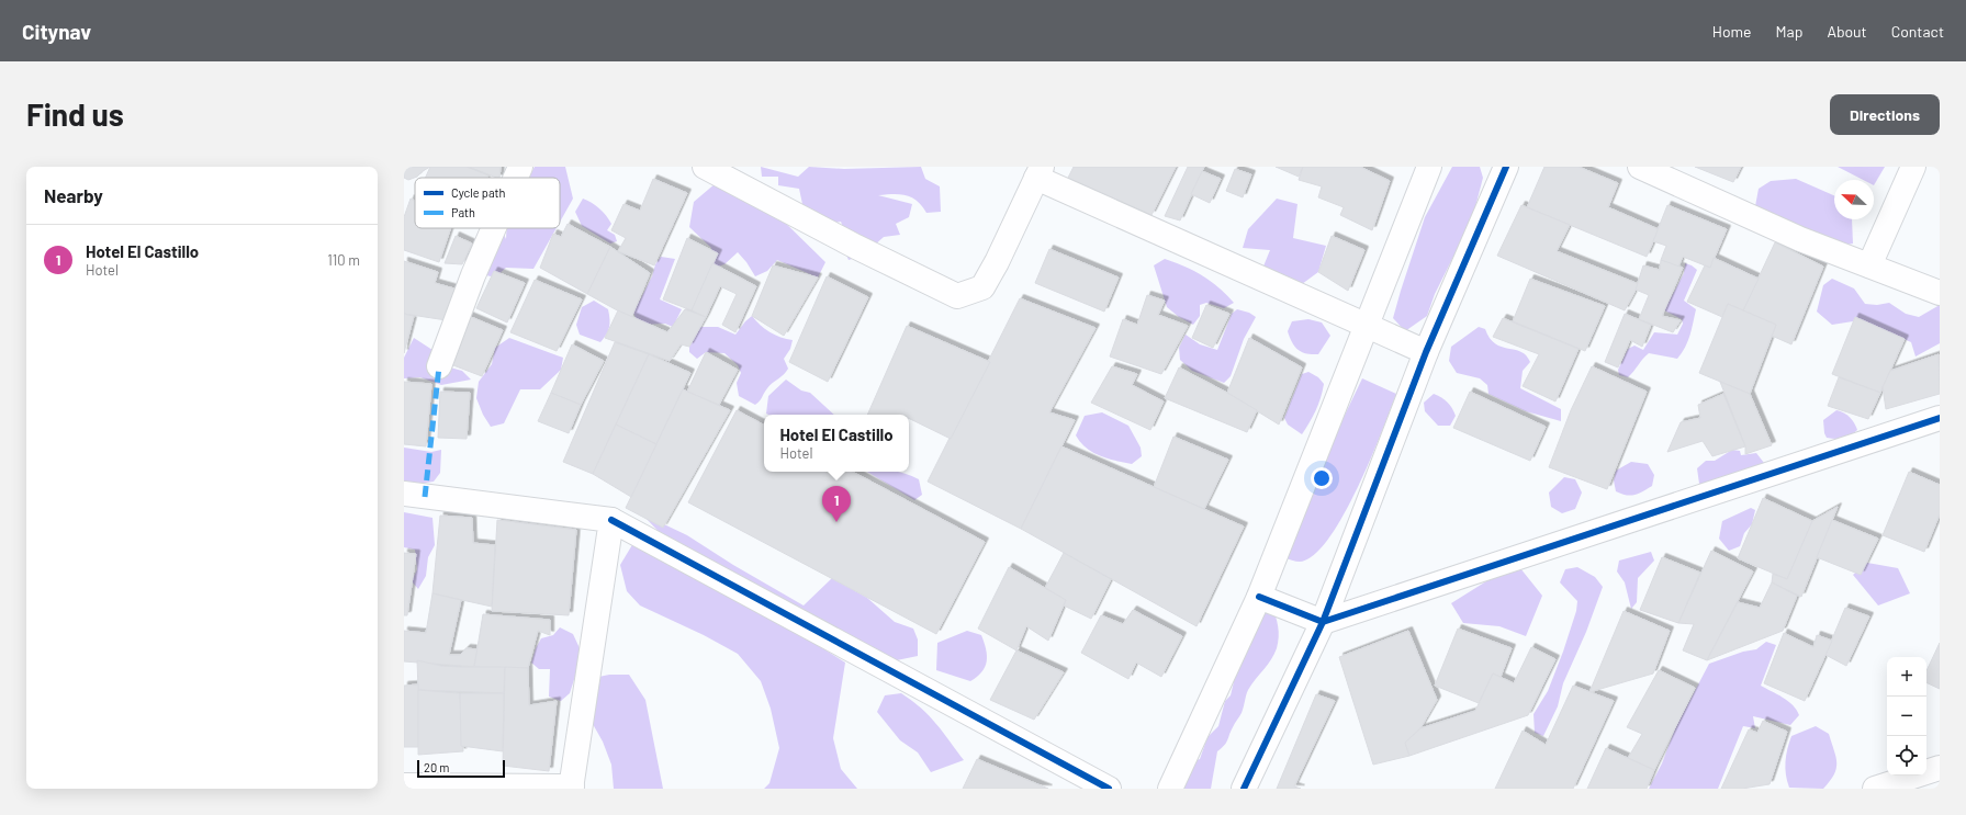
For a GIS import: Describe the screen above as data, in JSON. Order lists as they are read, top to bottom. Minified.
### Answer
{"legend":["Cycle path","Path"],"scale_bar":"20 m","north":"top left","page":{"header":"Citynav","nav":["Home","Map","About","Contact"],"buttons":"Directions","title":"Find us","heading":"Nearby","list":[{"mark":"1","name":"Hotel El Castillo","note":"Hotel","value":"110 m"}],"popup":["Hotel El Castillo","Hotel"],"pins":"1","map_buttons":["+","−"],"scale":"20 m"}}
